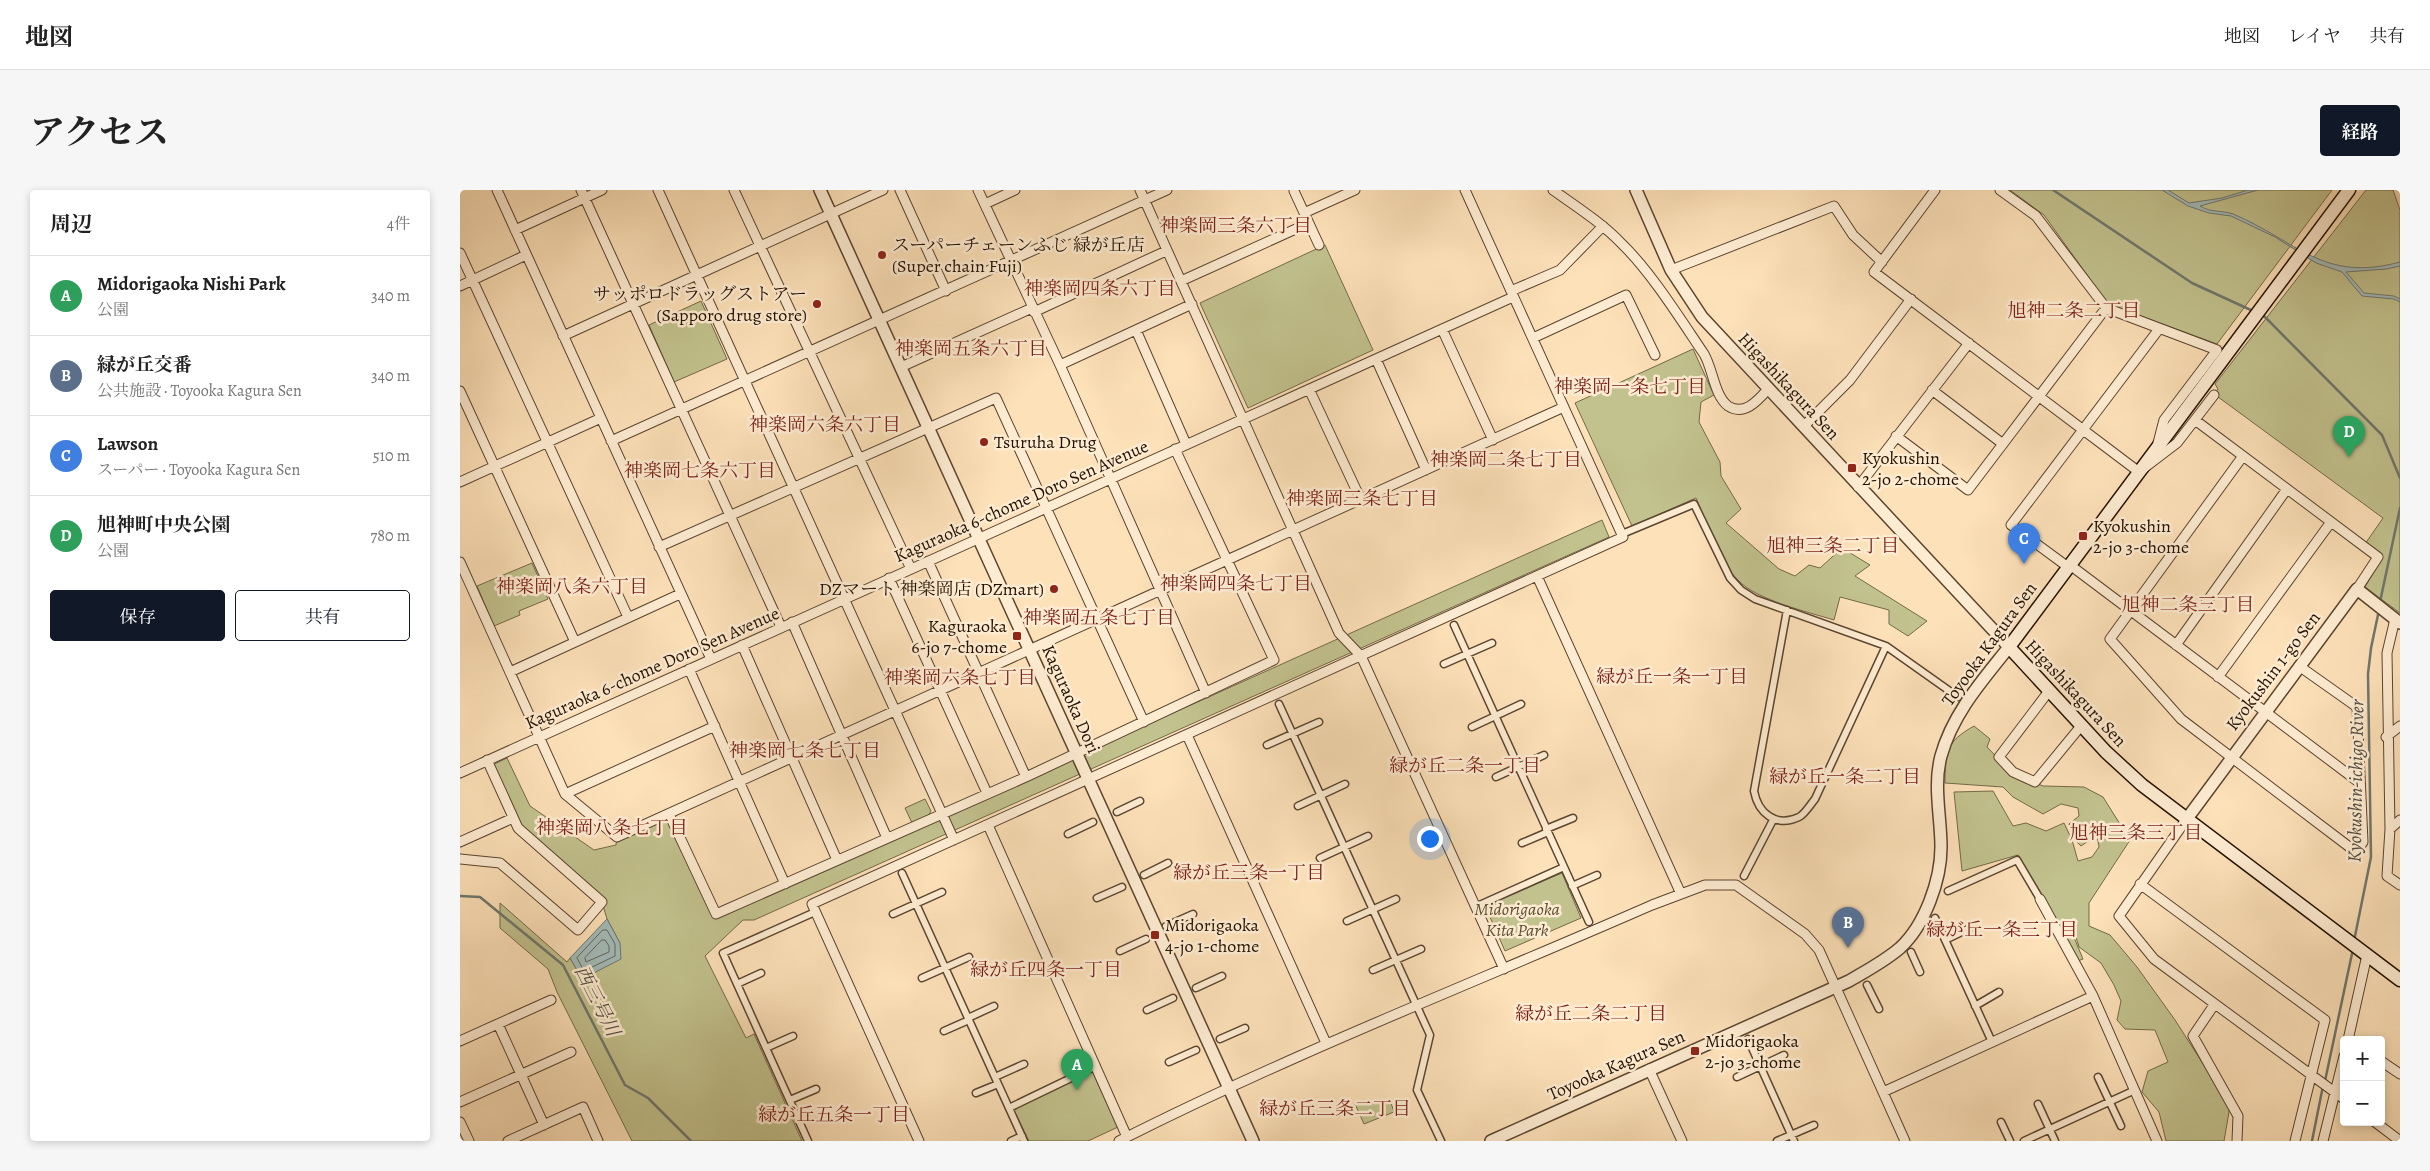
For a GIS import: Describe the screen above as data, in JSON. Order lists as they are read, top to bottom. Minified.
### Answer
{"streets":{"main road":["Higashikagura Sen","Toyooka Kagura Sen"],"street":["Kaguraoka 6-chome Doro Sen Avenue","Kyokushin 1-go Sen","Kaguraoka Dori"]},"crossings":[["Higashikagura Sen","Toyooka Kagura Sen"],["Higashikagura Sen","Kyokushin 1-go Sen"],["Kaguraoka 6-chome Doro Sen Avenue","Kaguraoka Dori"]],"districts":["神楽岡三条六丁目","神楽岡四条六丁目","旭神二条二丁目","神楽岡五条六丁目","神楽岡一条七丁目","神楽岡六条六丁目","神楽岡二条七丁目","神楽岡七条六丁目","神楽岡三条七丁目","旭神三条二丁目","神楽岡四条七丁目","神楽岡八条六丁目","旭神二条三丁目","神楽岡五条七丁目","緑が丘一条一丁目","神楽岡六条七丁目","神楽岡七条七丁目","緑が丘二条一丁目","緑が丘一条二丁目","神楽岡八条七丁目","旭神三条三丁目","緑が丘三条一丁目","緑が丘一条三丁目","緑が丘四条一丁目","緑が丘二条二丁目","緑が丘三条二丁目","緑が丘五条一丁目"],"water":["Kyokushin-ichigo River","西三号川"],"parks":["Midorigaoka Kita Park"],"places":{"other":["スーパーチェーンふじ 緑が丘店 (Super chain Fuji)","サッポロドラッグストアー (Sapporo drug store)","Tsuruha Drug","DZマート 神楽岡店 (DZmart)"],"transit":["Kyokushin 2-jo 2-chome","Kyokushin 2-jo 3-chome","Kaguraoka 6-jo 7-chome","Midorigaoka 4-jo 1-chome","Midorigaoka 2-jo 3-chome"]},"page":{"header":"地図","nav":["地図","レイヤ","共有"],"title":"アクセス","buttons":["経路",["保存","共有"]],"heading":["周辺","4件"],"list":[{"mark":"A","name":"Midorigaoka Nishi Park","note":"公園","value":"340 m"},{"mark":"B","name":"緑が丘交番","note":"公共施設 · Toyooka Kagura Sen","value":"340 m"},{"mark":"C","name":"Lawson","note":"スーパー · Toyooka Kagura Sen","value":"510 m"},{"mark":"D","name":"旭神町中央公園","note":"公園","value":"780 m"}],"pins":["D","C","B","A"],"map_buttons":["+","−"]}}
